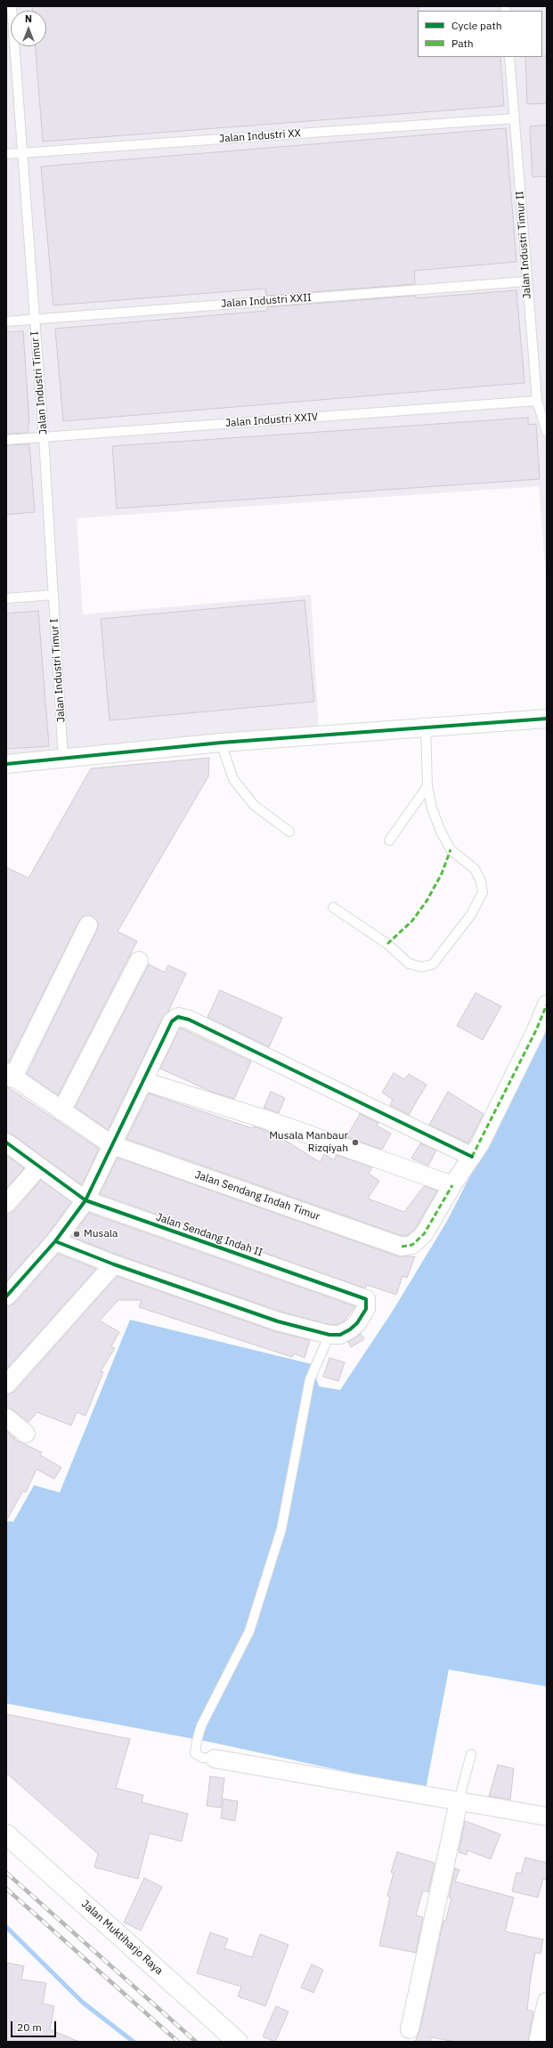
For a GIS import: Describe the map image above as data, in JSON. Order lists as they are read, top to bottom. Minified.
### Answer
{"streets":{"street":["Jalan Sendang Indah Timur","Jalan Sendang Indah II","Jalan Muktiharjo Raya"],"lane":["Jalan Industri XX","Jalan Industri Timur II","Jalan Industri XXII","Jalan Industri Timur I","Jalan Industri XXIV"]},"crossings":[["Jalan Industri XX","Jalan Industri Timur II"],["Jalan Industri XX","Jalan Industri Timur I"],["Jalan Industri Timur II","Jalan Industri XXII"],["Jalan Industri Timur II","Jalan Industri XXIV"],["Jalan Industri XXII","Jalan Industri Timur I"],["Jalan Industri Timur I","Jalan Industri XXIV"]],"places":["Musala Manbaur Rizqiyah","Musala"],"legend":["Cycle path","Path"],"scale_bar":"20 m","north":"top"}
